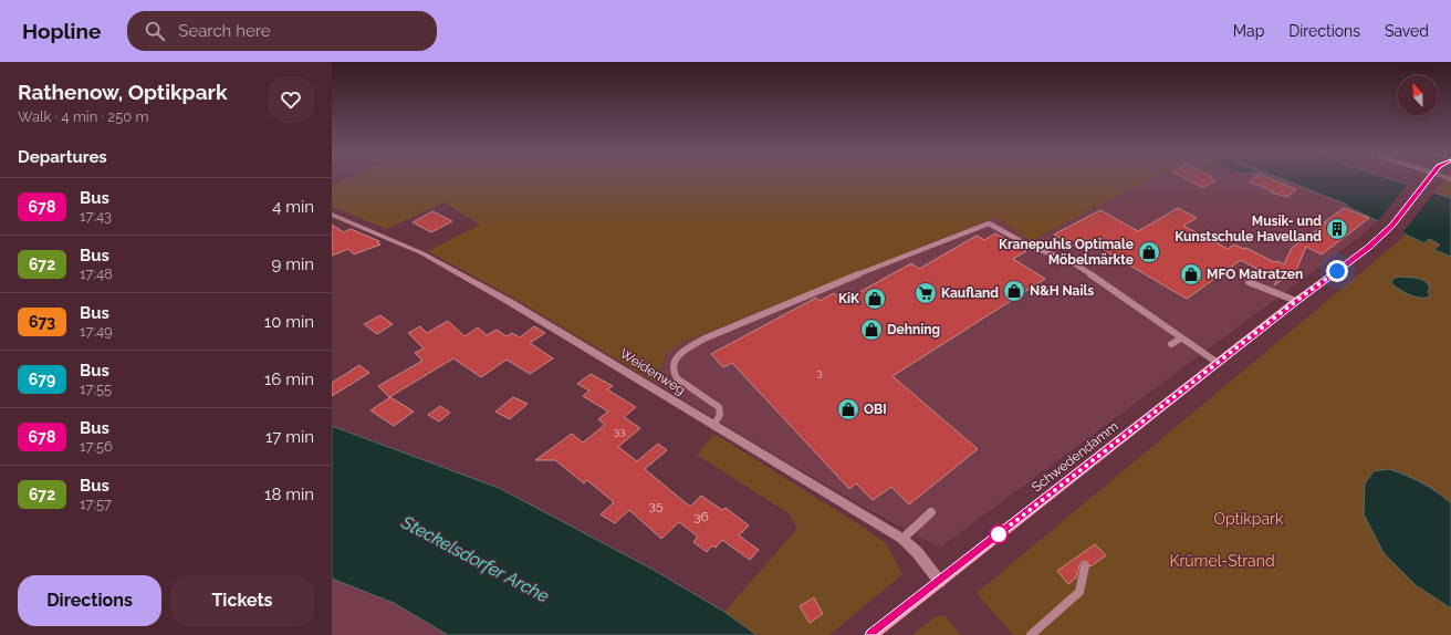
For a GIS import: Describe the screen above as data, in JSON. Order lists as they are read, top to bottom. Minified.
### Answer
{"streets":{"main road":["Schwedendamm"],"street":["Weidenweg"]},"crossings":[["Weidenweg","Schwedendamm"]],"water":["Steckelsdorfer Arche"],"parks":["Optikpark","Krümel-Strand"],"places":{"building":["Musik- und Kunstschule Havelland"],"shop":["Kranepuhls Optimale Möbelmärkte","MFO Matratzen","N&H Nails","KiK","Dehning","OBI"],"supermarket":["Kaufland"]},"lines":["bus line 678"],"house_numbers":["3","33","35","36"],"north":"top","page":{"header":"Hopline","search":"Search here","nav":["Map","Directions","Saved"],"heading":[["Rathenow, Optikpark","Walk · 4 min · 250 m"],"Departures"],"list":[{"mark":"678","name":"Bus","note":"17:43","value":"4 min"},{"mark":"672","name":"Bus","note":"17:48","value":"9 min"},{"mark":"673","name":"Bus","note":"17:49","value":"10 min"},{"mark":"679","name":"Bus","note":"17:55","value":"16 min"},{"mark":"678","name":"Bus","note":"17:56","value":"17 min"},{"mark":"672","name":"Bus","note":"17:57","value":"18 min"}],"buttons":["Directions","Tickets"]}}
